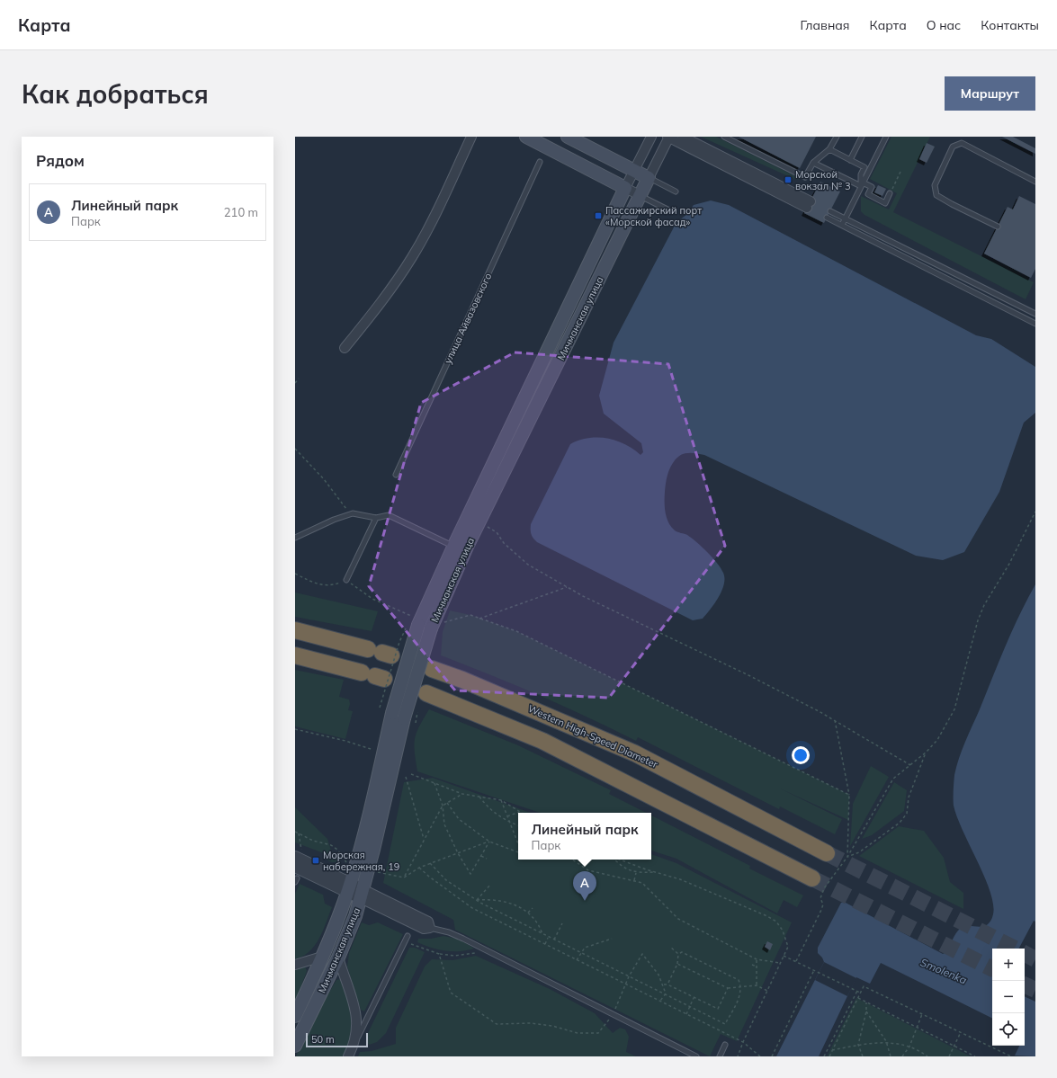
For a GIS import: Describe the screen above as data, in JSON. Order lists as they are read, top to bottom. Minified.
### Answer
{"streets":{"highway":["Western High-Speed Diameter"],"main road":["Мичманская улица"],"lane":["улица Айвазовского"]},"water":["Smolenka"],"places":{"transit":["Морской вокзал № 3","Пассажирский порт «Морской фасад»","Морская набережная, 19"]},"scale_bar":"50 m","page":{"header":"Карта","nav":["Главная","Карта","О нас","Контакты"],"buttons":"Маршрут","title":"Как добраться","heading":"Рядом","list":[{"mark":"A","name":"Линейный парк","note":"Парк","value":"210 m"}],"popup":["Линейный парк","Парк"],"pins":"A","map_buttons":["+","−"],"scale":"50 m"}}
